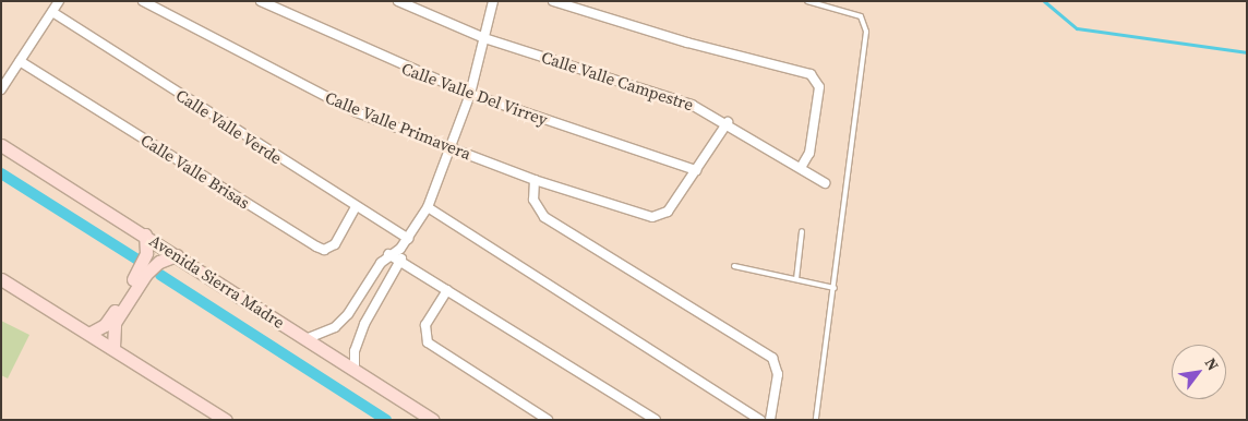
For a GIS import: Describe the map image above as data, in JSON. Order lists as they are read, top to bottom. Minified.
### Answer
{"streets":{"street":["Calle Valle Campestre","Calle Valle Del Virrey","Calle Valle Primavera","Calle Valle Verde","Calle Valle Brisas","Avenida Sierra Madre"]},"crossings":[["Calle Valle Del Virrey","Calle Valle Primavera"],["Calle Valle Verde","Calle Valle Brisas"]],"north":"top right"}
